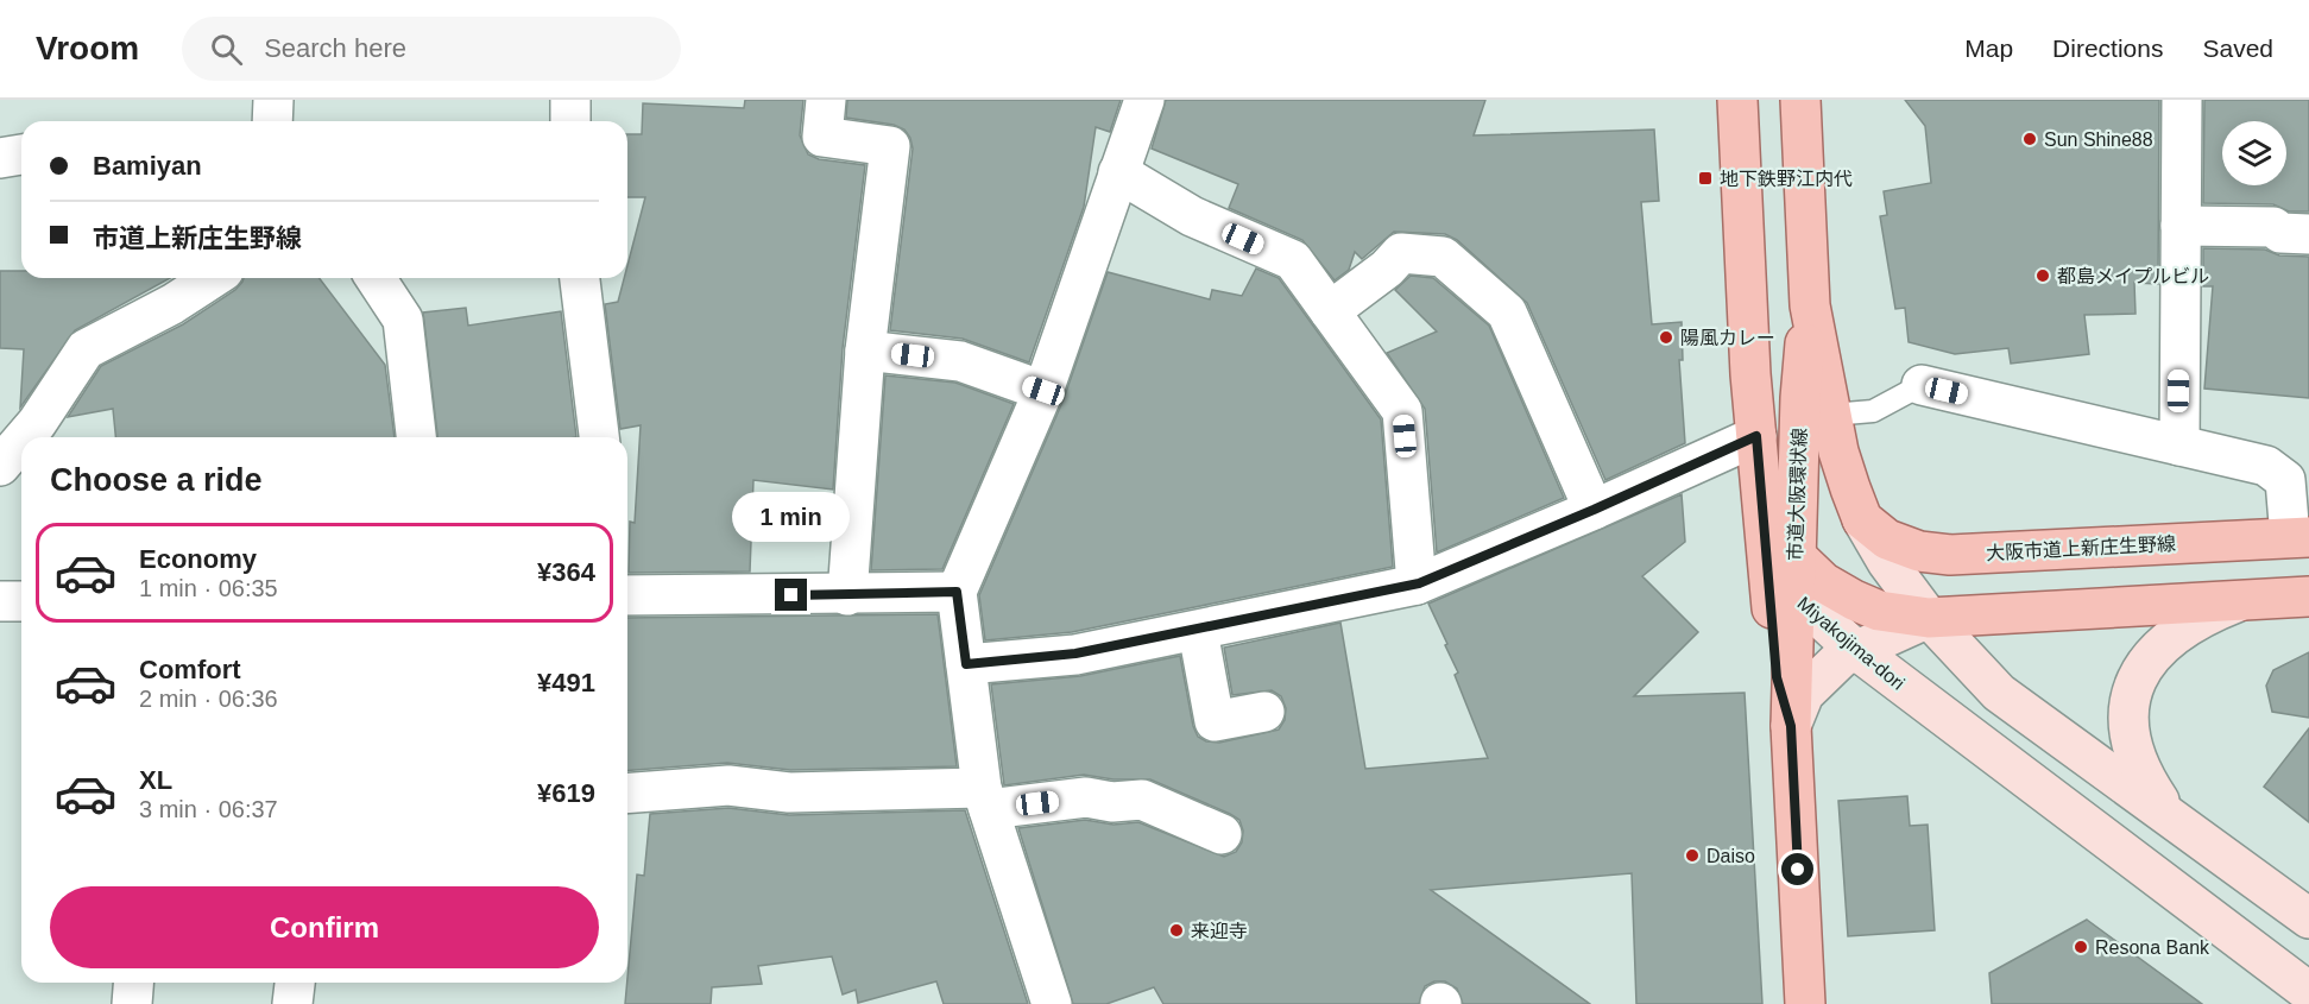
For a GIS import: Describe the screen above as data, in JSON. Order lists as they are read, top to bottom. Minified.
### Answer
{"streets":{"main road":["市道大阪環状線","大阪市道上新庄生野線"],"street":["Miyakojima-dori"]},"crossings":[["市道大阪環状線","Miyakojima-dori"]],"places":{"other":["Sun Shine88","都島メイプルビル","陽風カレー","Daiso","来迎寺","Resona Bank"],"transit":["地下鉄野江内代"]},"page":{"header":"Vroom","search":"Search here","nav":["Map","Directions","Saved"],"banner":["Bamiyan","市道上新庄生野線"],"heading":"Choose a ride","bubble":"1 min","list":[{"name":"Economy","note":"1 min · 06:35","value":"¥364"},{"name":"Comfort","note":"2 min · 06:36","value":"¥491"},{"name":"XL","note":"3 min · 06:37","value":"¥619"}],"buttons":"Confirm"}}
